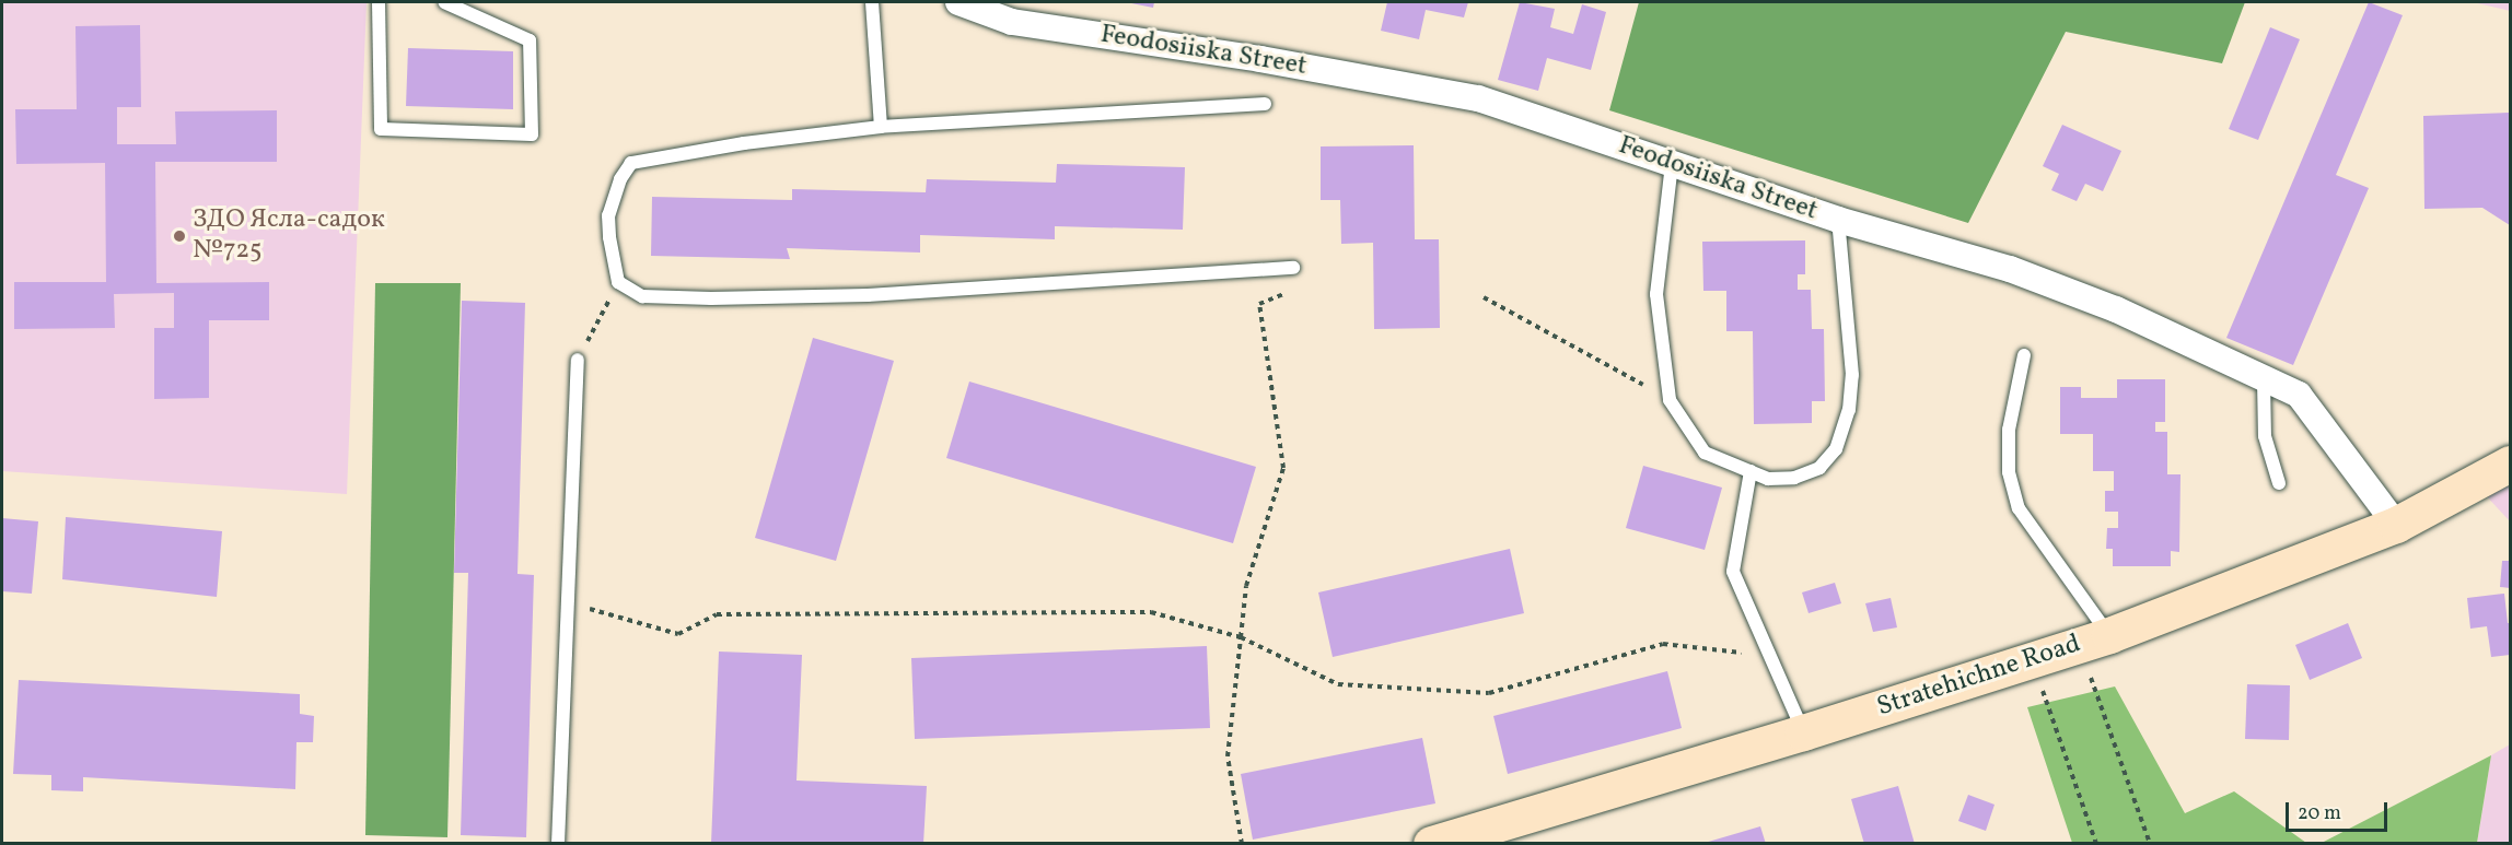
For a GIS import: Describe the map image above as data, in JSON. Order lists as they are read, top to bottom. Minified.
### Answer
{"streets":{"street":["Feodosiiska Street","Stratehichne Road"]},"crossings":[["Feodosiiska Street","Stratehichne Road"]],"places":["ЗДО Ясла-садок №725"],"scale_bar":"20 m"}
